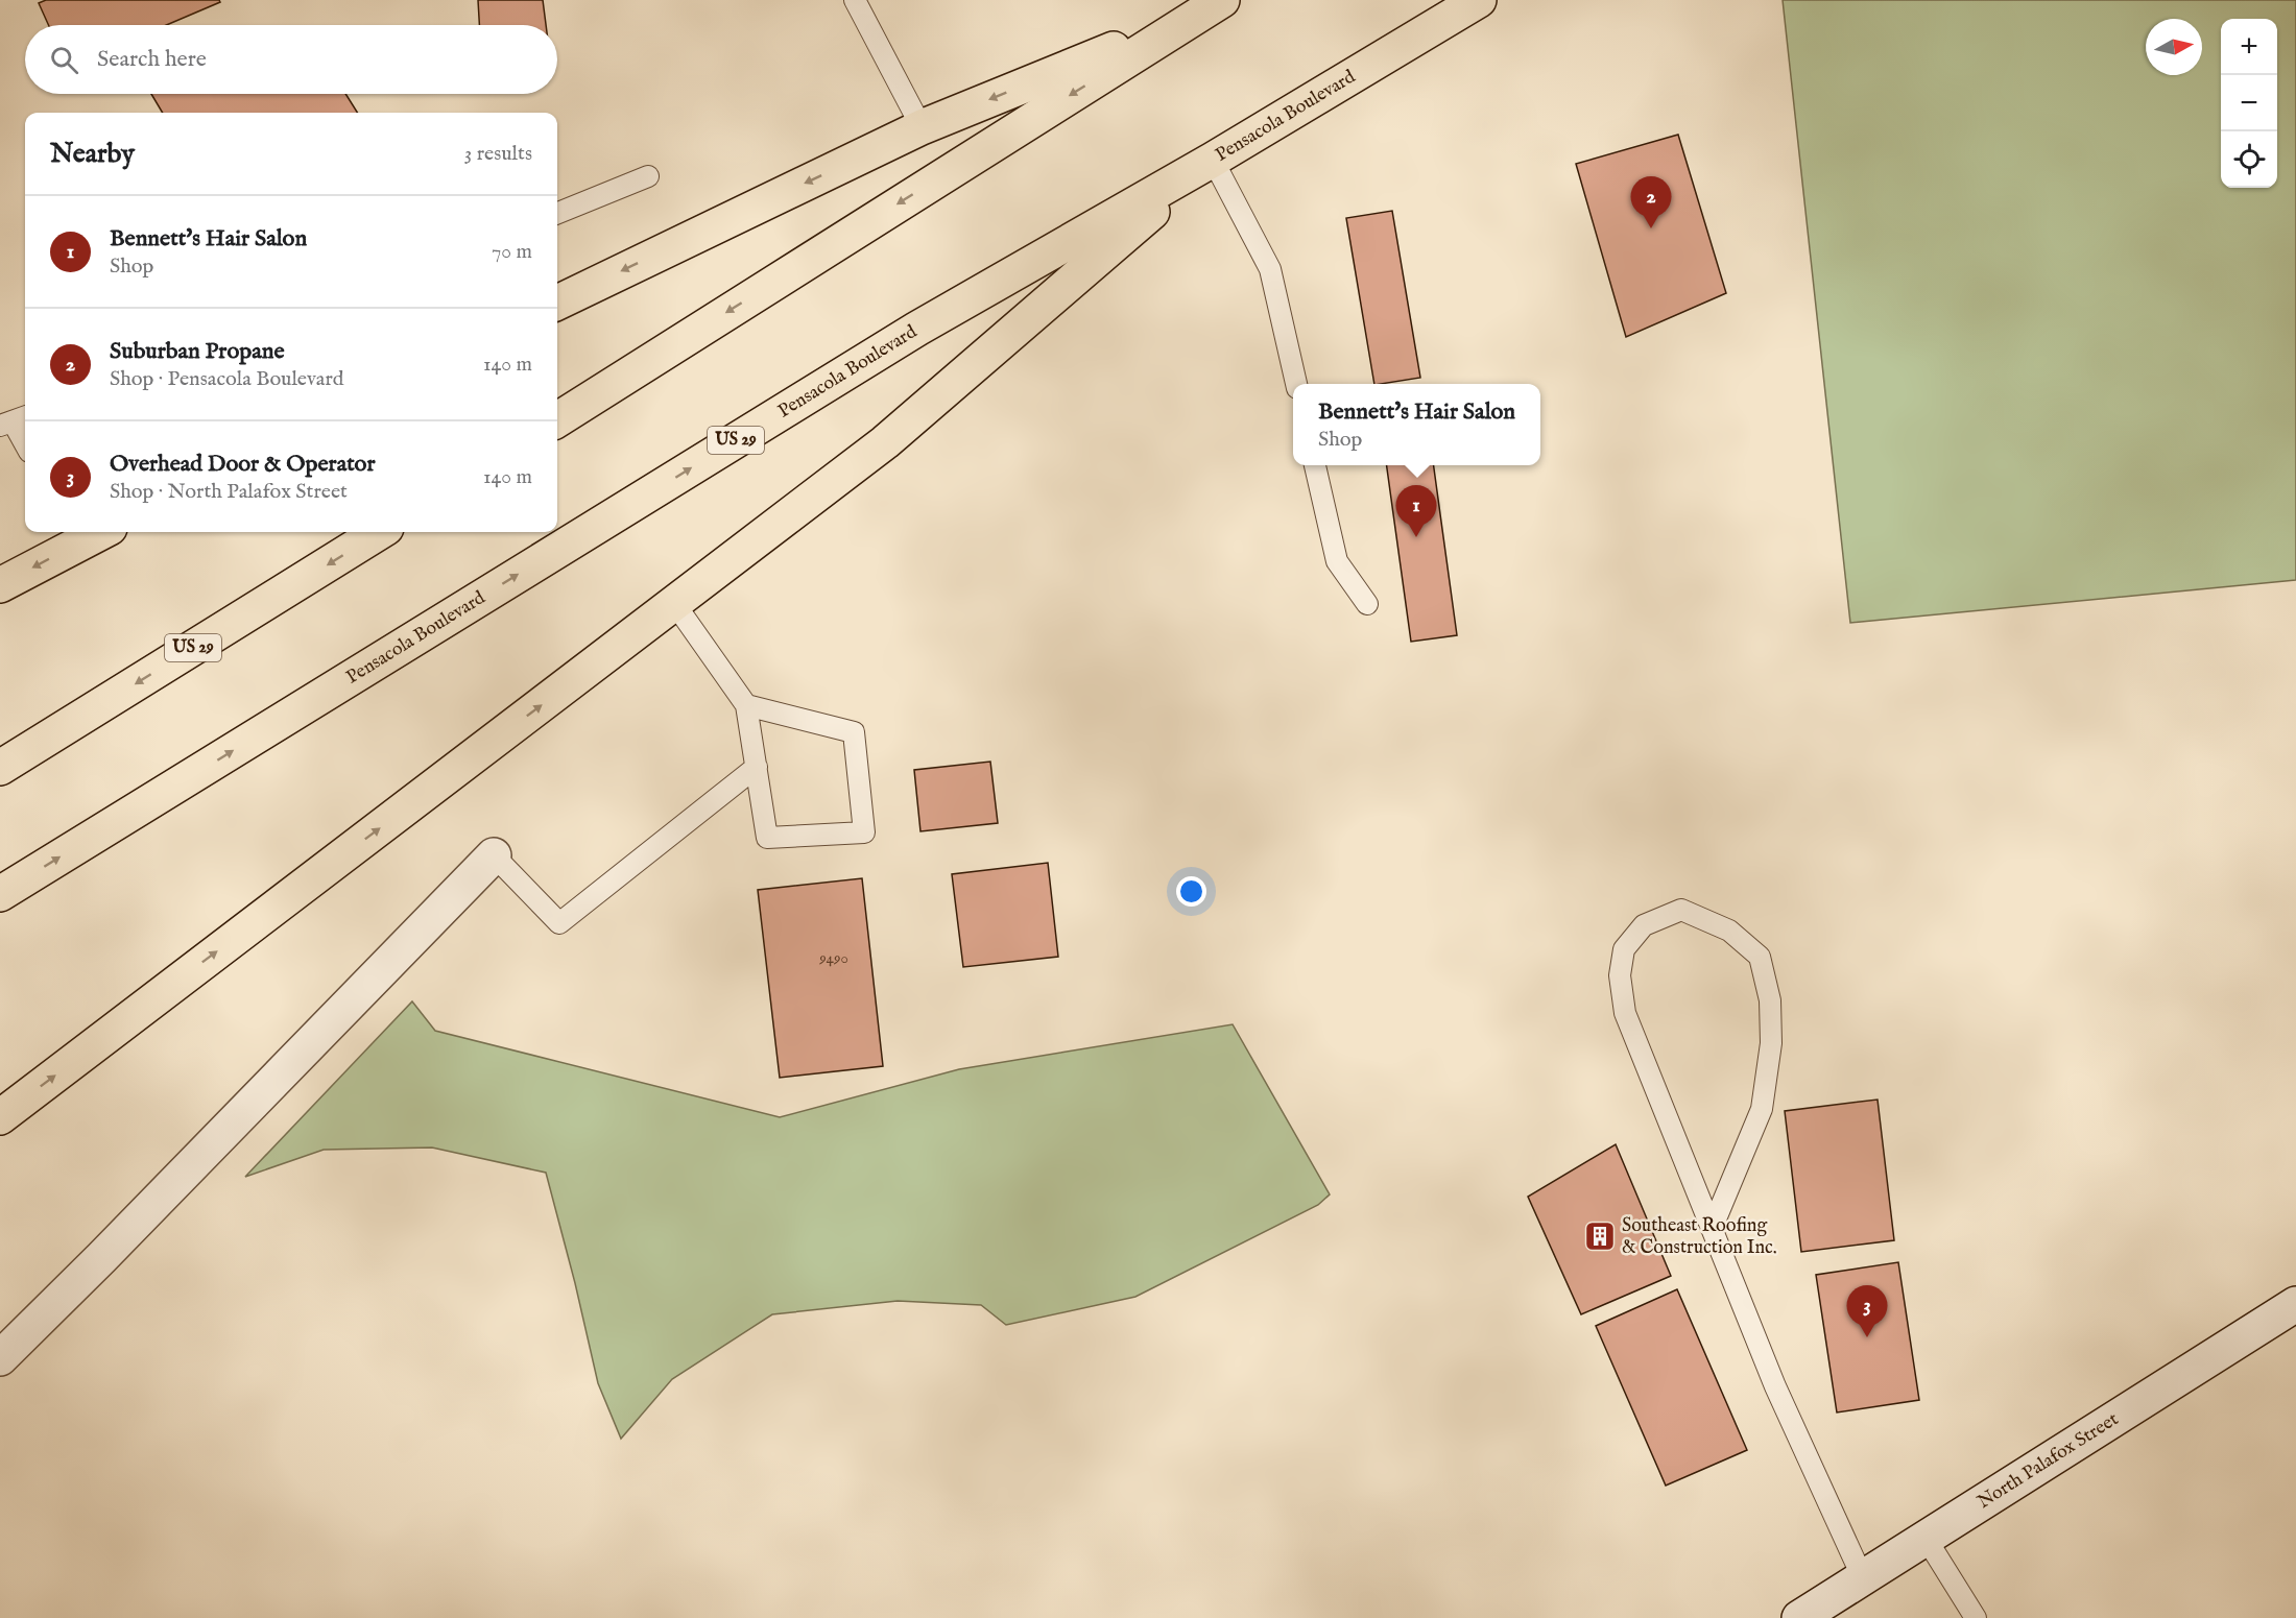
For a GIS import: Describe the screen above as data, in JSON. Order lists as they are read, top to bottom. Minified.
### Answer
{"streets":{"highway":["Pensacola Boulevard","US 29"],"street":["North Palafox Street"]},"places":{"building":["Southeast Roofing & Construction Inc."]},"house_numbers":["9490"],"north":"right","page":{"map_buttons":["+","−"],"search":"Search here","heading":["Nearby","3 results"],"pins":["2","1","3"],"list":[{"mark":"1","name":"Bennett's Hair Salon","note":"Shop","value":"70 m"},{"mark":"2","name":"Suburban Propane","note":"Shop · Pensacola Boulevard","value":"140 m"},{"mark":"3","name":"Overhead Door & Operator","note":"Shop · North Palafox Street","value":"140 m"}],"popup":["Bennett's Hair Salon","Shop"]}}
